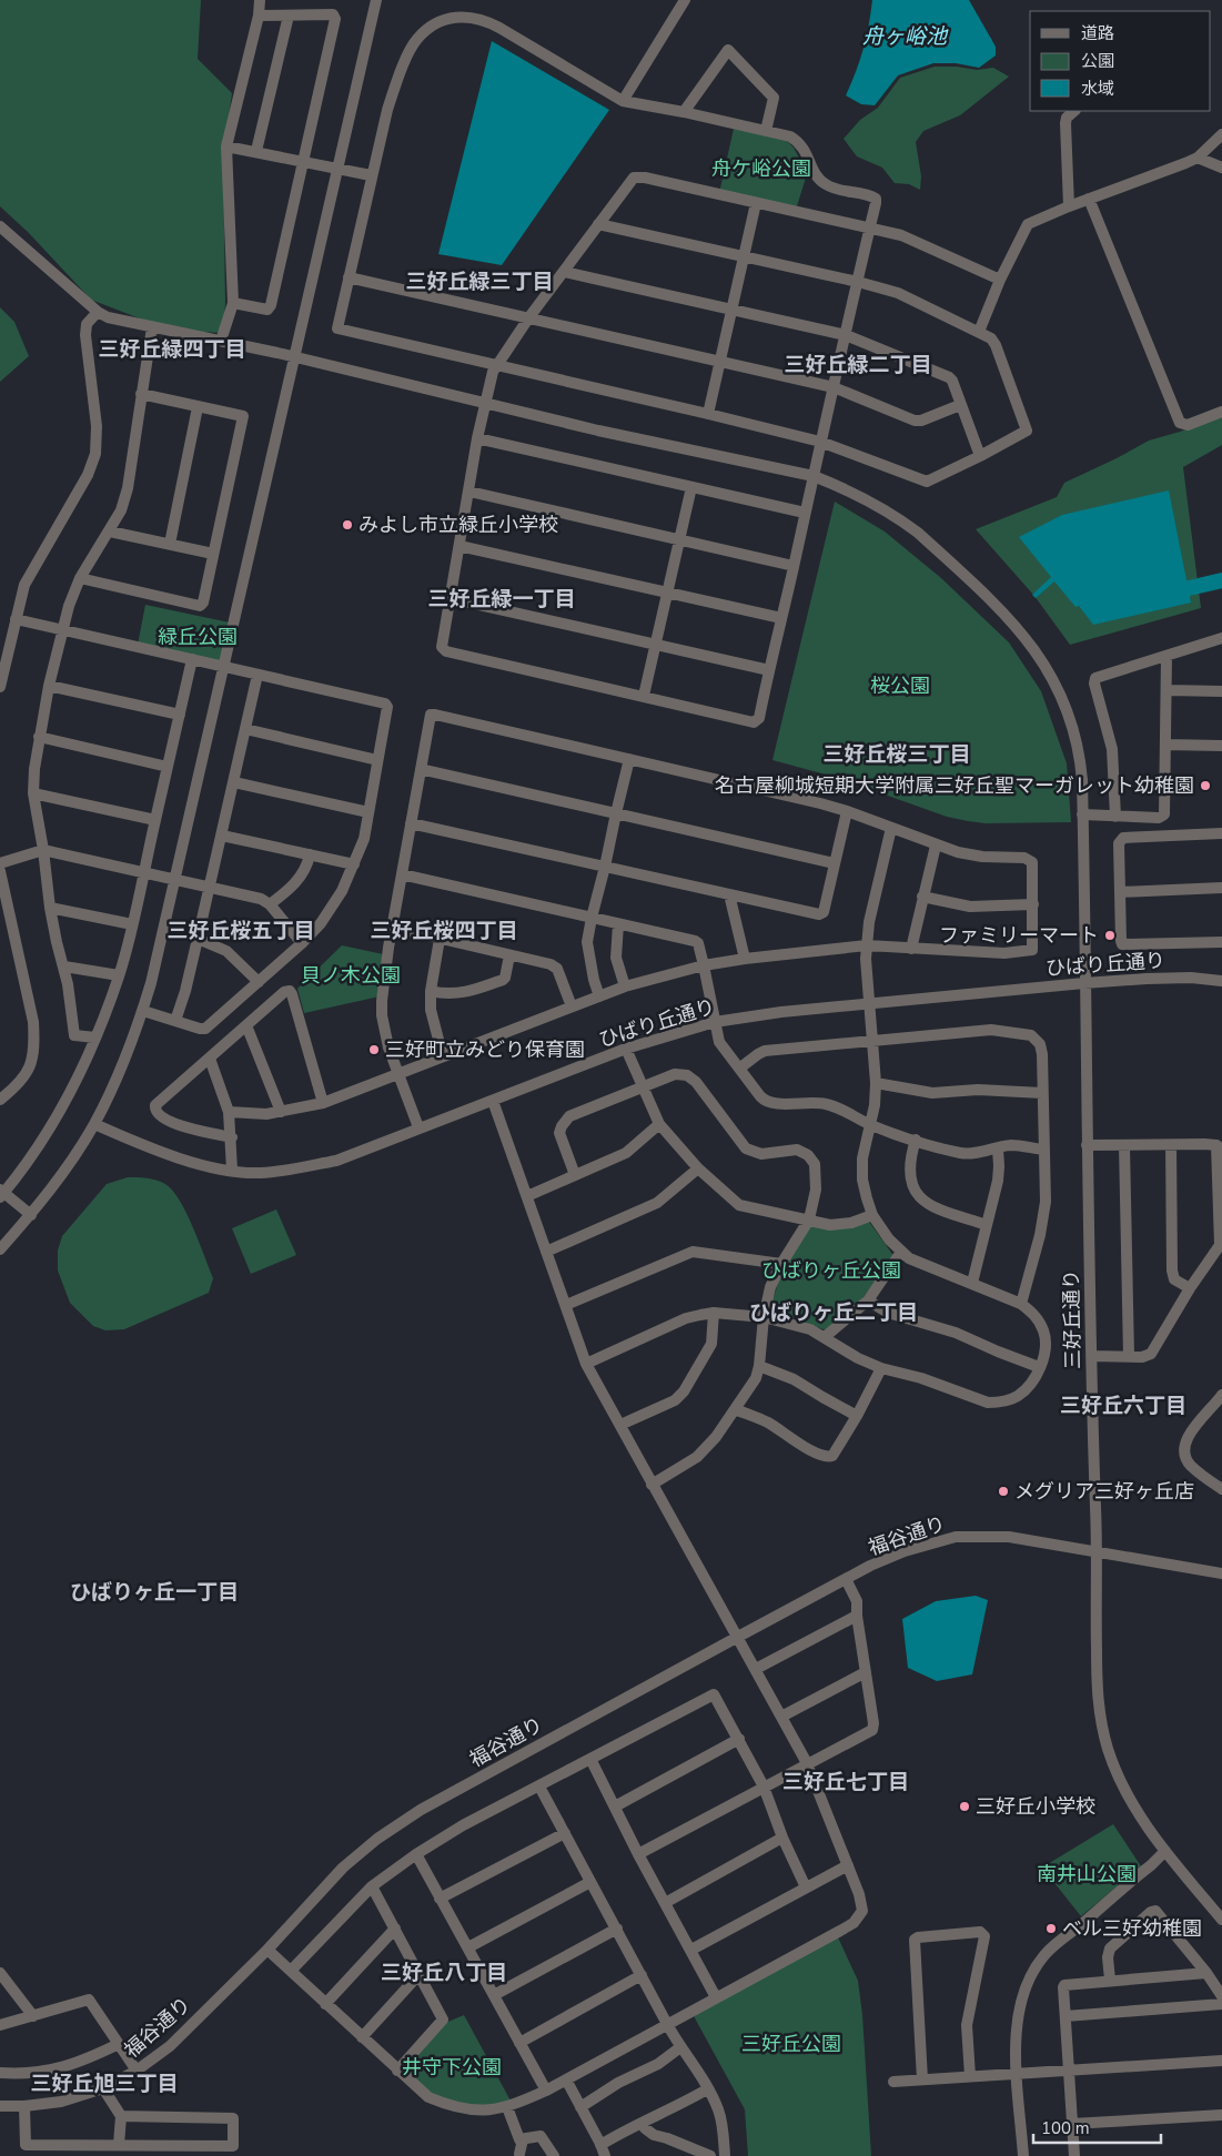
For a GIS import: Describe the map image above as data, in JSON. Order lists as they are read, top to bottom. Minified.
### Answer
{"streets":{"street":["ひばり丘通り","三好丘通り","福谷通り"]},"crossings":[["ひばり丘通り","三好丘通り"],["三好丘通り","福谷通り"]],"districts":["三好丘緑三丁目","三好丘緑四丁目","三好丘緑二丁目","三好丘緑一丁目","三好丘桜三丁目","三好丘桜五丁目","三好丘桜四丁目","ひばりヶ丘二丁目","三好丘六丁目","ひばりヶ丘一丁目","三好丘七丁目","三好丘八丁目","三好丘旭三丁目"],"water":["舟ヶ峪池"],"parks":["舟ケ峪公園","緑丘公園","桜公園","貝ノ木公園","ひばりヶ丘公園","南井山公園","三好丘公園","井守下公園"],"places":["みよし市立緑丘小学校","名古屋柳城短期大学附属三好丘聖マーガレット幼稚園","ファミリーマート","三好町立みどり保育園","メグリア三好ヶ丘店","三好丘小学校","ベル三好幼稚園"],"legend":["道路","公園","水域"],"scale_bar":"100 m"}
